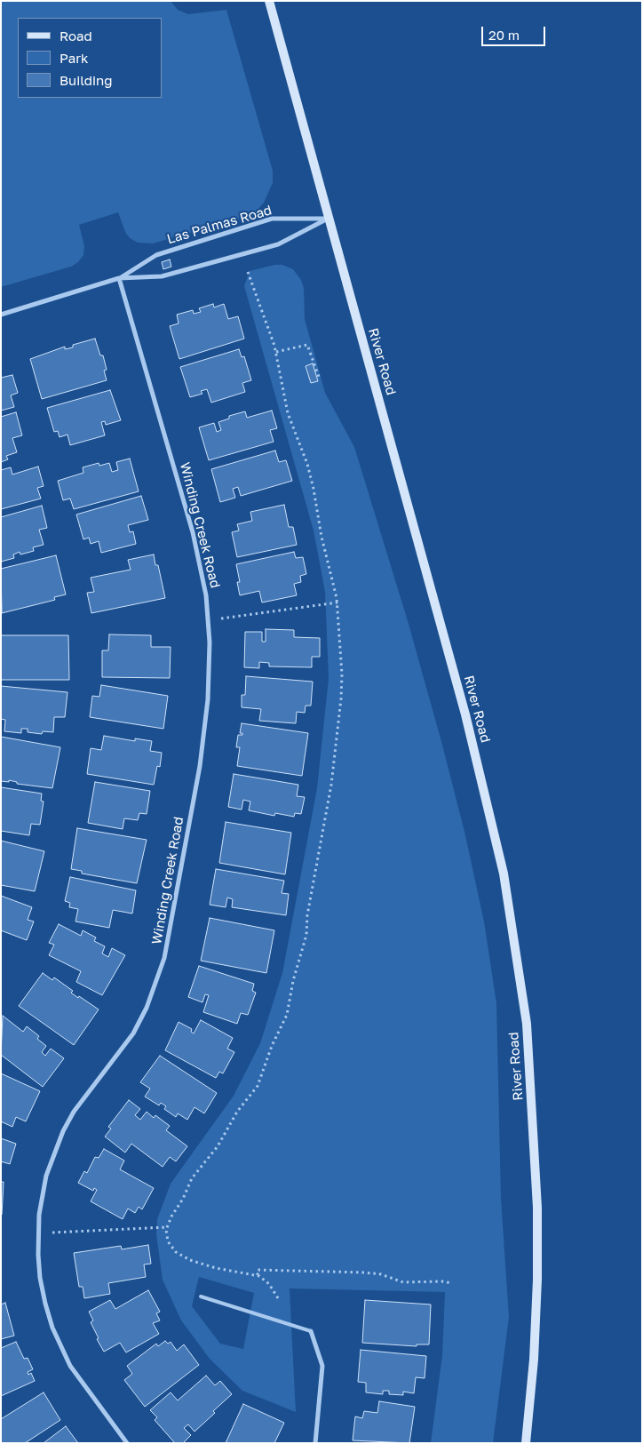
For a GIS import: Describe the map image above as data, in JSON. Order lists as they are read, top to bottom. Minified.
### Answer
{"streets":{"main road":["River Road"],"street":["Las Palmas Road","Winding Creek Road"]},"crossings":[["Las Palmas Road","River Road"],["Las Palmas Road","Winding Creek Road"]],"legend":["Road","Park","Building"],"scale_bar":"20 m"}
